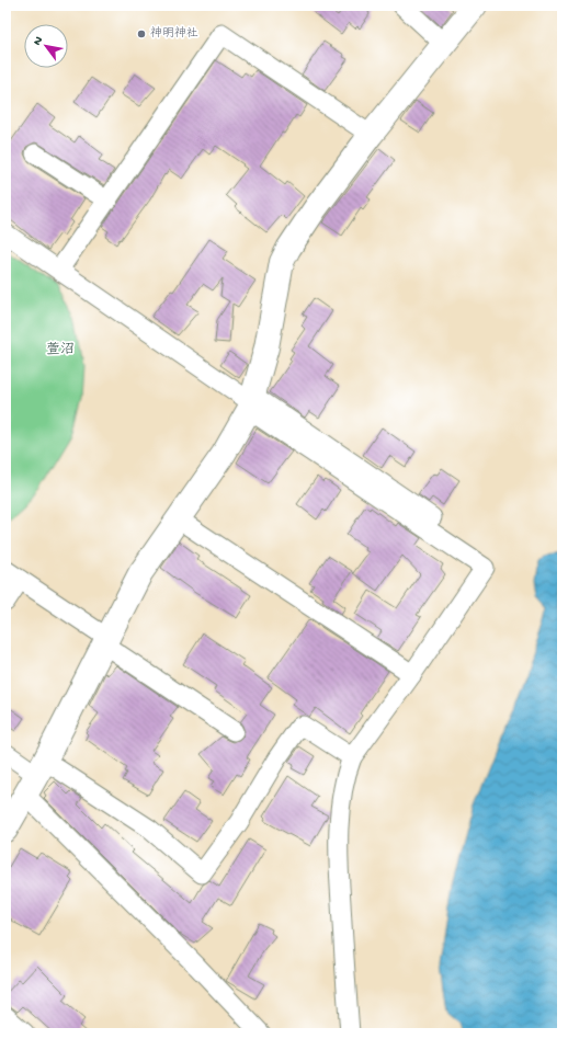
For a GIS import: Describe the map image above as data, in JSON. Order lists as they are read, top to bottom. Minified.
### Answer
{"districts":["萱沼"],"places":["神明神社"],"north":"top left"}
